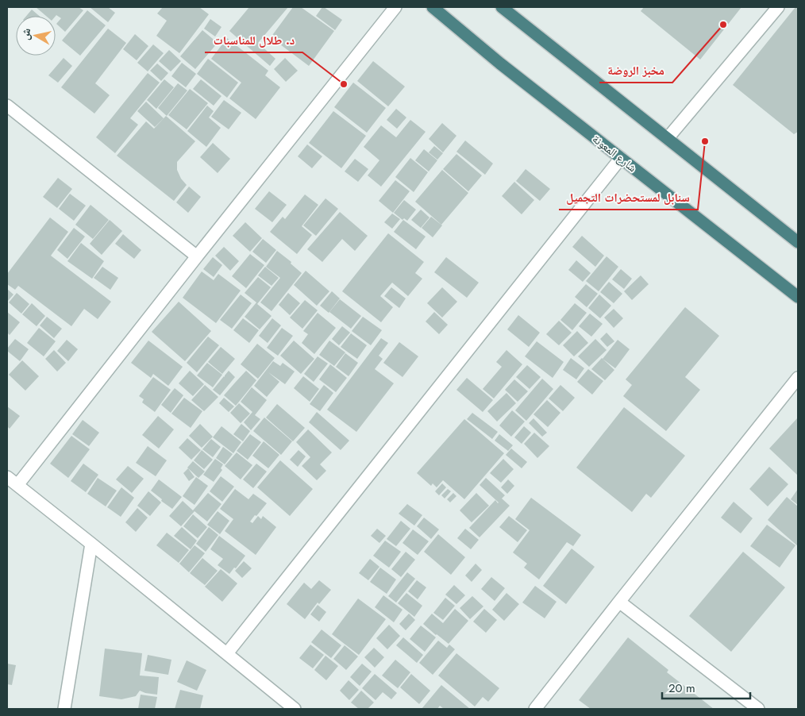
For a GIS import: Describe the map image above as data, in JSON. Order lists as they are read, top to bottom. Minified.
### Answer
{"streets":{"highway":["شارع المعونة"]},"places":["مخبز الروضة","د. طلال للمناسبات","سنابل لمستحضرات التجميل"],"scale_bar":"20 m","north":"left"}
